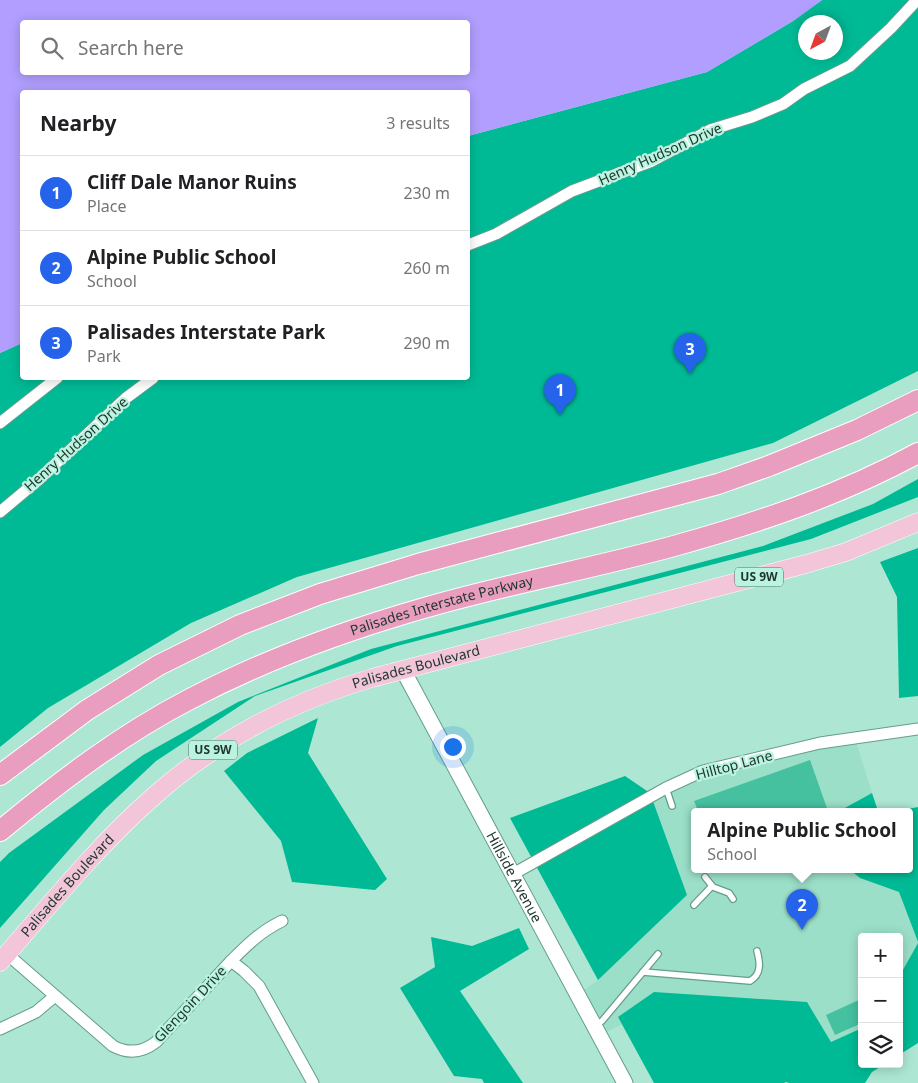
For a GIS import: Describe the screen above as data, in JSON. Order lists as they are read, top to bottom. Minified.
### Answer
{"streets":{"highway":["Palisades Interstate Parkway"],"main road":["US 9W","Palisades Boulevard","Hillside Avenue"],"street":["Henry Hudson Drive","Hilltop Lane","Glengoin Drive"]},"crossings":[["Palisades Boulevard","Hillside Avenue"],["Palisades Boulevard","Glengoin Drive"],["Hilltop Lane","Hillside Avenue"]],"north":"bottom left","page":{"search":"Search here","heading":["Nearby","3 results"],"list":[{"mark":"1","name":"Cliff Dale Manor Ruins","note":"Place","value":"230 m"},{"mark":"2","name":"Alpine Public School","note":"School","value":"260 m"},{"mark":"3","name":"Palisades Interstate Park","note":"Park","value":"290 m"}],"pins":["3","1","2"],"popup":["Alpine Public School","School"],"map_buttons":["+","−"]}}
